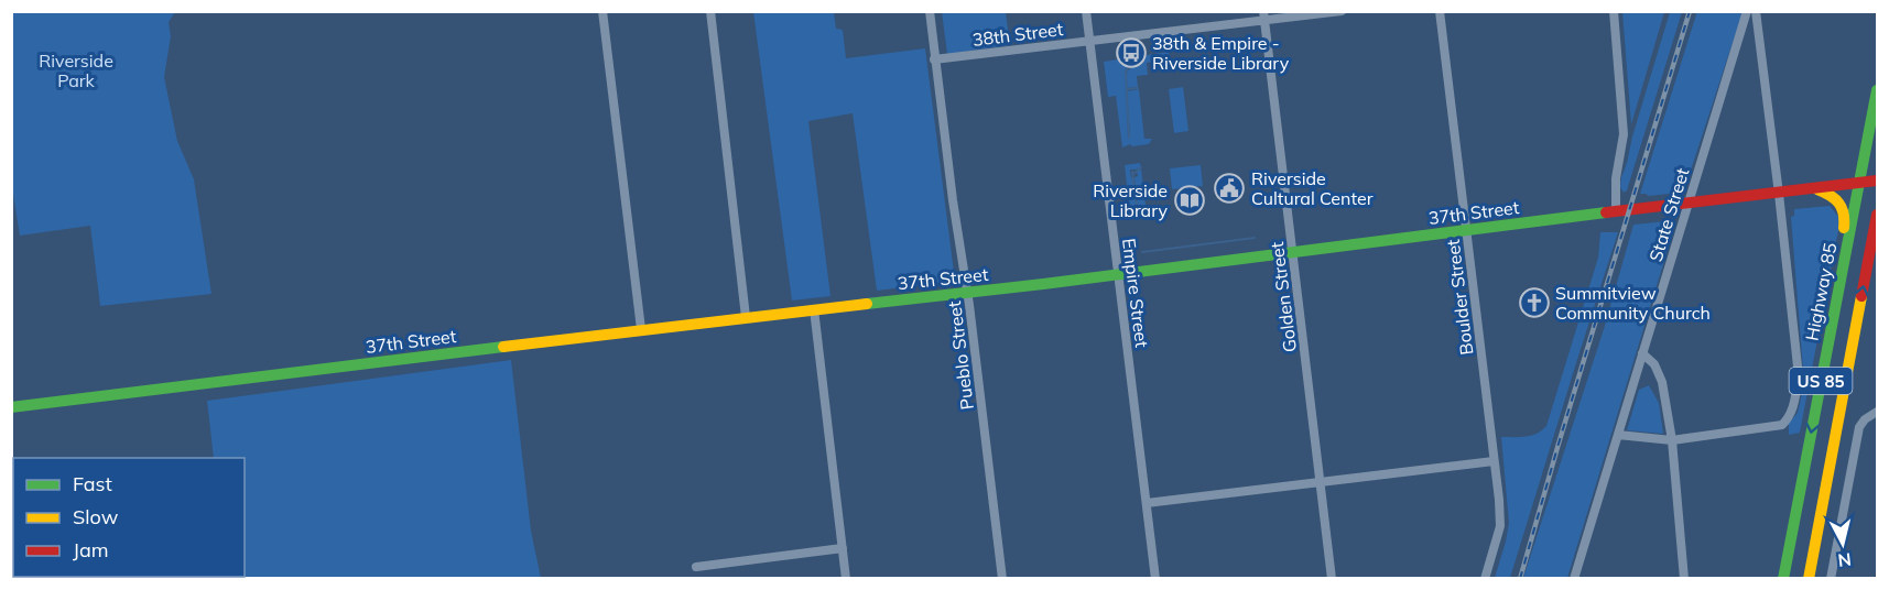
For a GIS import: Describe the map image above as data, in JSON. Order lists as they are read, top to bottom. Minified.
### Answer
{"streets":{"main road":["37th Street","Highway 85","US 85"],"street":["38th Street","State Street","Empire Street","Golden Street","Boulder Street","Pueblo Street"]},"crossings":[["38th Street","Empire Street"],["38th Street","Golden Street"],["38th Street","Pueblo Street"],["37th Street","State Street"],["37th Street","Highway 85"],["37th Street","Empire Street"],["37th Street","Golden Street"],["37th Street","Boulder Street"],["37th Street","Pueblo Street"]],"parks":["Riverside Park"],"places":{"bus stop":["38th & Empire - Riverside Library"],"public building":["Riverside Cultural Center"],"library":["Riverside Library"],"church":["Summitview Community Church"]},"legend":["Fast","Slow","Jam"],"north":"bottom"}
